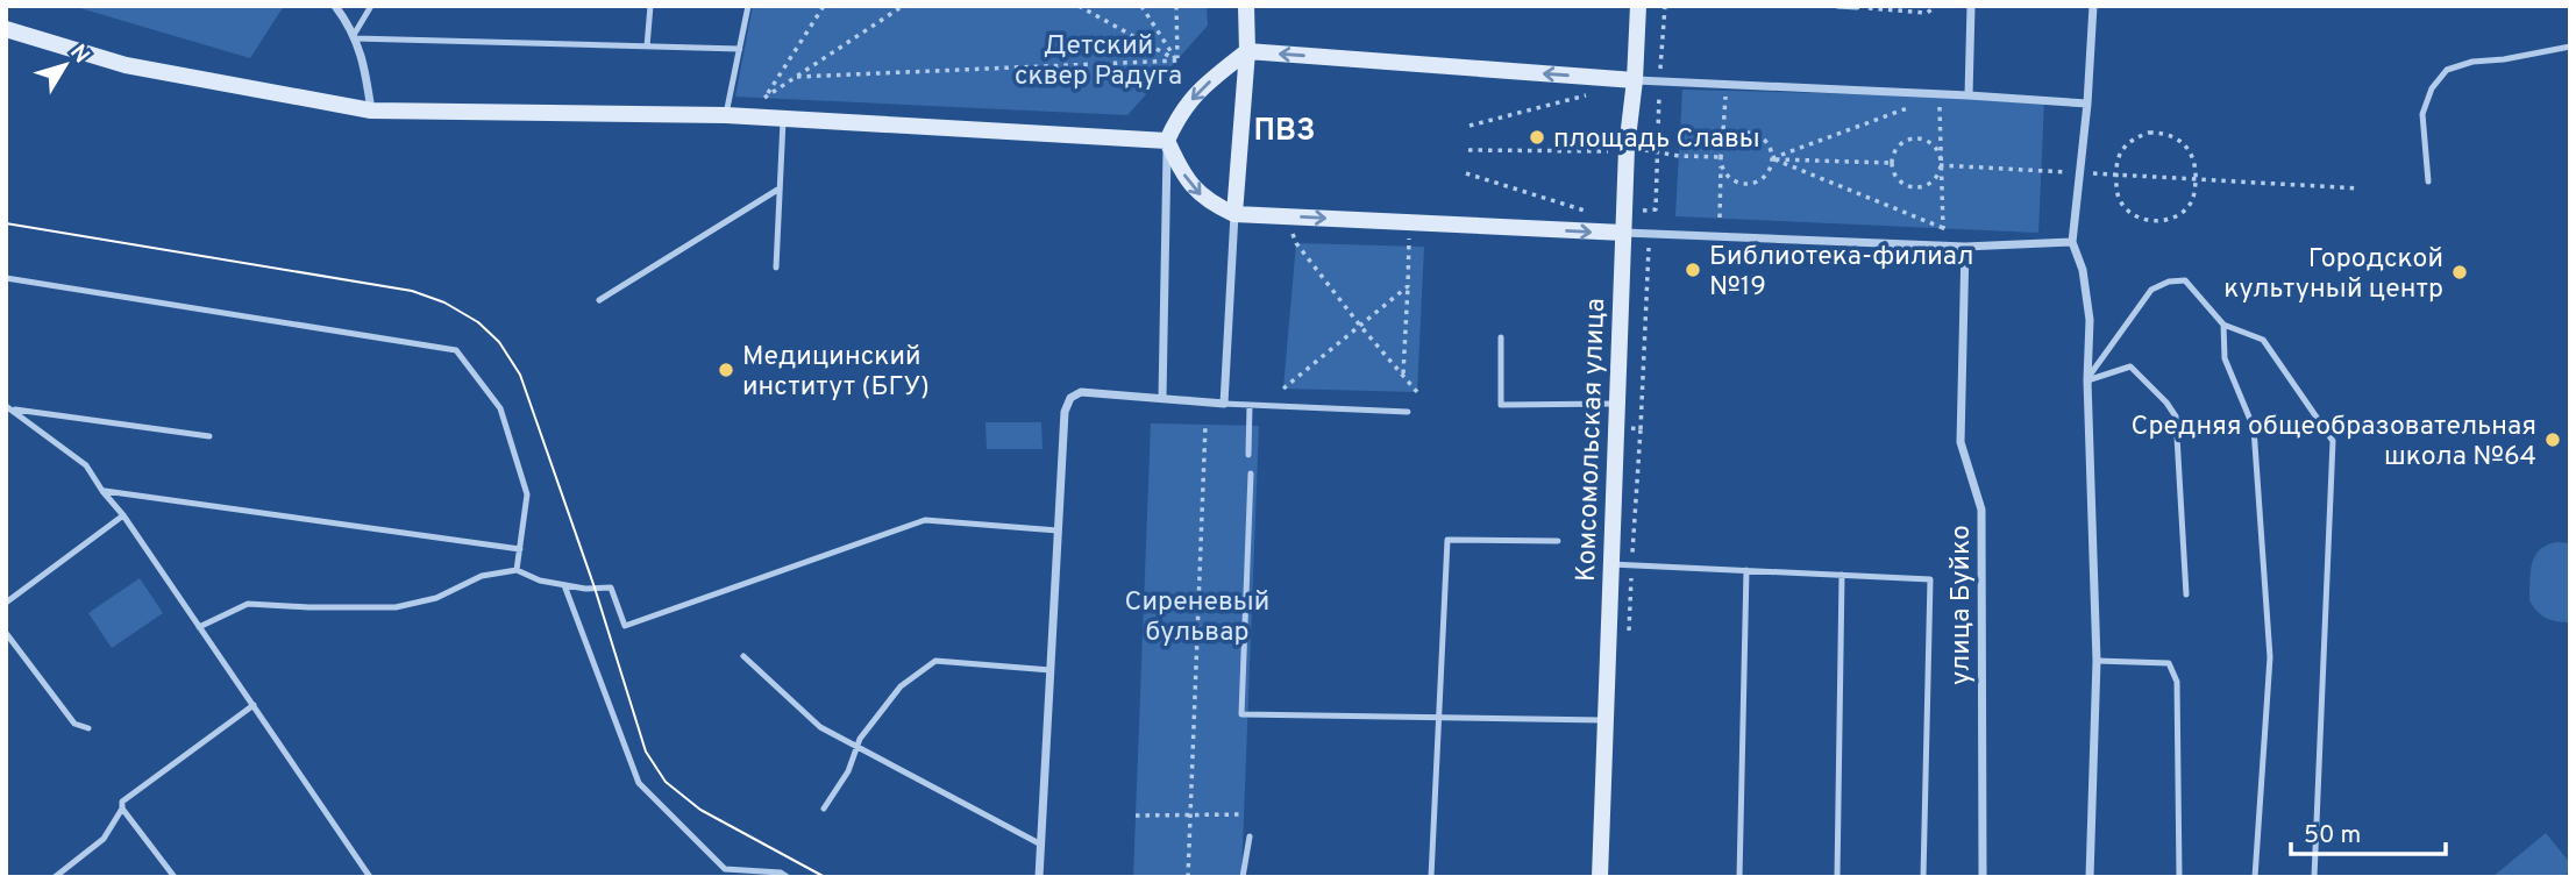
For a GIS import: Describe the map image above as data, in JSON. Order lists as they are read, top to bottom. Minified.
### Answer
{"streets":{"street":["Комсомольская улица","улица Буйко"]},"districts":["ПВЗ"],"parks":["Детский сквер Радуга","Сиреневый бульвар"],"places":["площадь Славы","Библиотека-филиал №19","Городской культуный центр","Медицинский институт (БГУ)","Средняя общеобразовательная школа №64"],"scale_bar":"50 m","north":"top right"}
